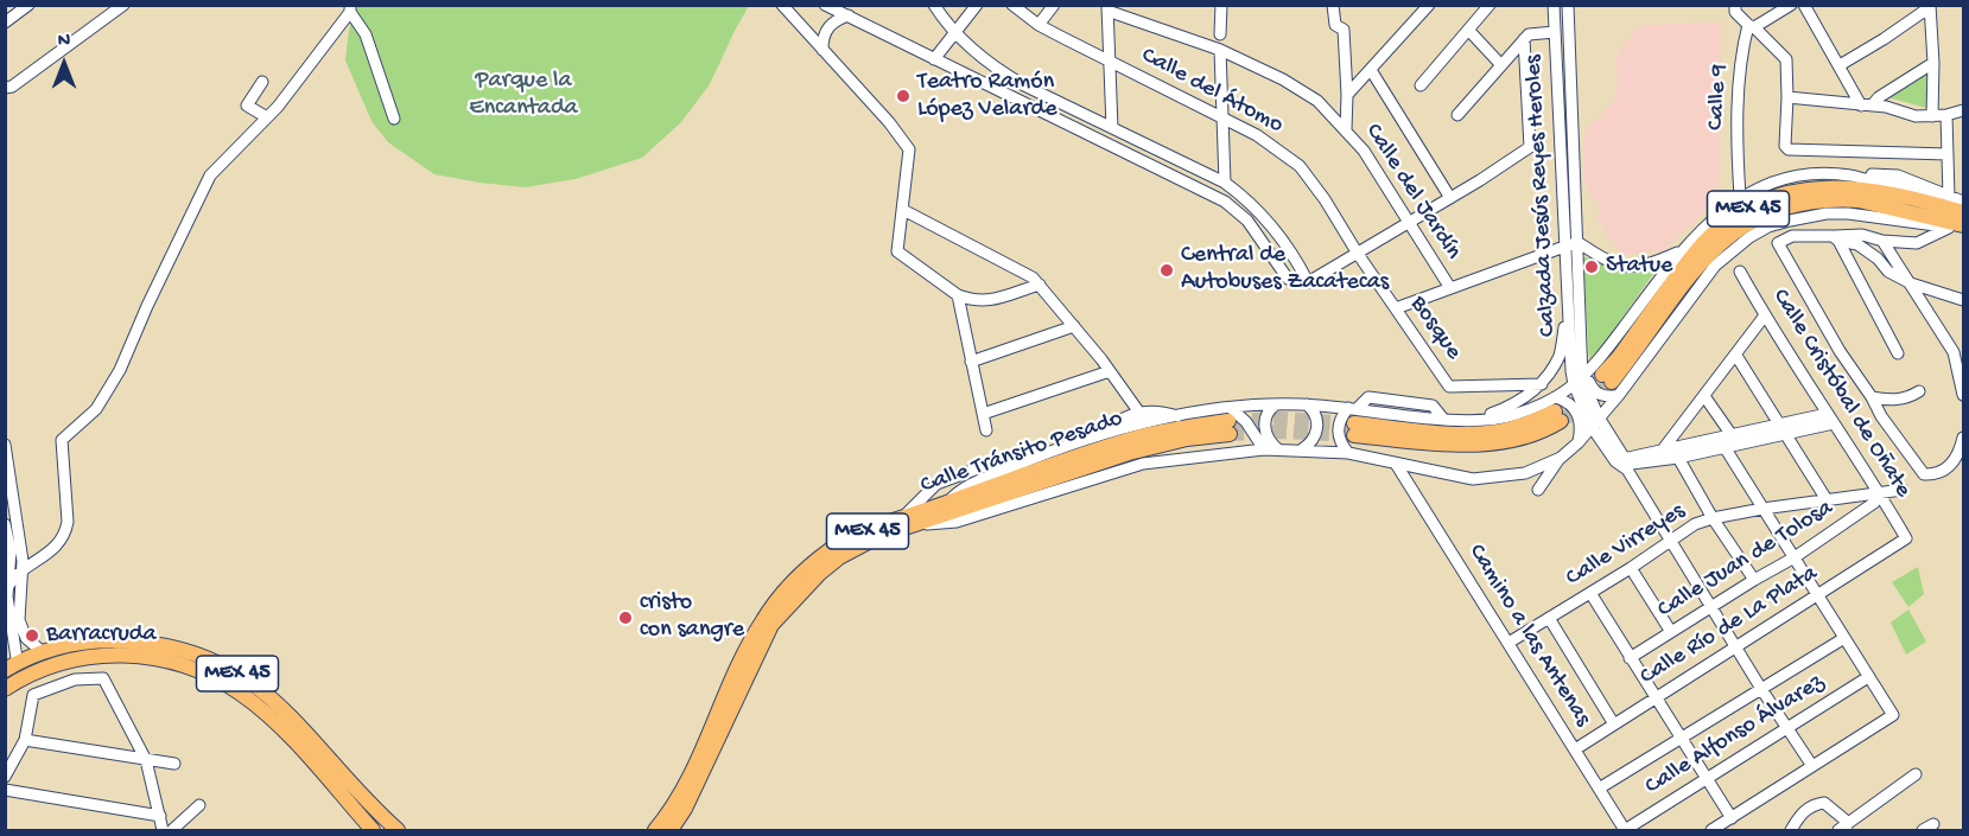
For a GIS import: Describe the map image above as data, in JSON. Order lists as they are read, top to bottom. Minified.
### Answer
{"streets":{"main road":["MEX 45","Calle Tránsito Pesado"],"street":["Calle del Átomo","Calle 9","Calle del Jardín","Calzada Jesús Reyes Heroles","Bosque","Calle Cristóbal de Oñate","Calle Virreyes","Calle Juan de Tolosa","Calle Río de La Plata","Camino a las Antenas","Calle Alfonso Álvarez"]},"crossings":[["Calle del Átomo","Bosque"],["Calle del Jardín","Calzada Jesús Reyes Heroles"],["Calle del Jardín","Bosque"],["Calle Cristóbal de Oñate","Calle Virreyes"],["Calle Cristóbal de Oñate","Calle Juan de Tolosa"],["Calle Cristóbal de Oñate","Calle Río de La Plata"],["Calle Virreyes","Calle Juan de Tolosa"],["Calle Virreyes","Camino a las Antenas"],["Calle Río de La Plata","Camino a las Antenas"],["Camino a las Antenas","Calle Alfonso Álvarez"]],"parks":["Parque la Encantada"],"places":["Teatro Ramón López Velarde","Statue","Central de Autobuses Zacatecas","cristo con sangre","Barracruda"],"north":"top"}
